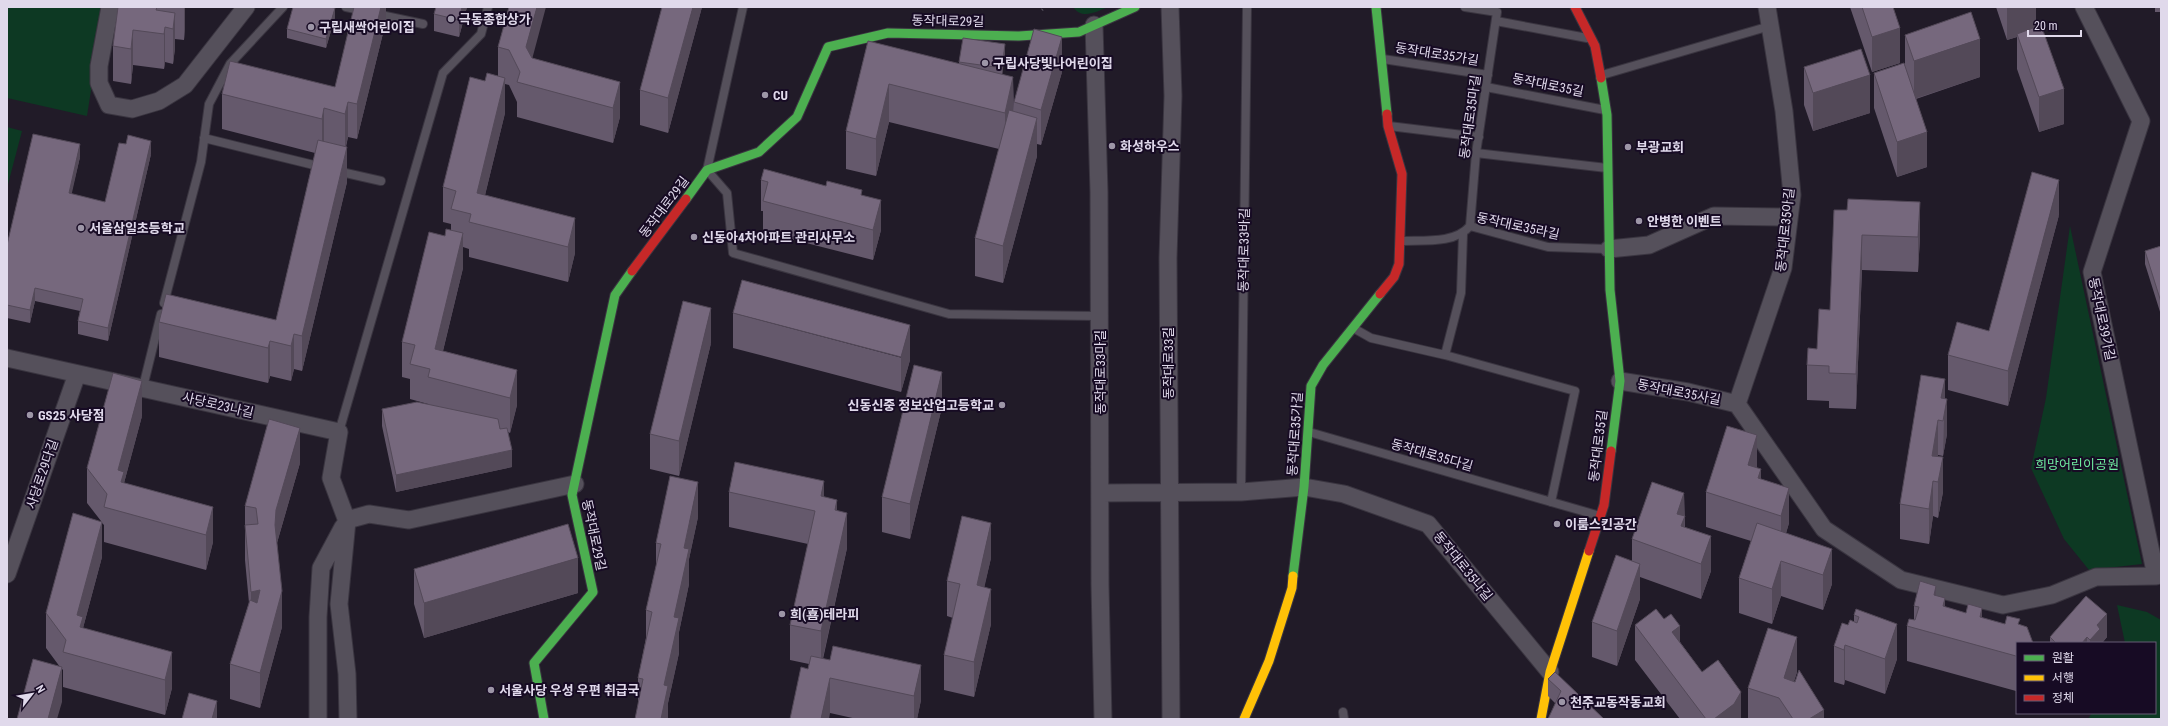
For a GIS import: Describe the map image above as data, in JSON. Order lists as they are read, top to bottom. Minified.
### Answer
{"streets":{"street":["동작대로29길","동작대로35가길","동작대로35길","동작대로35아길","동작대로39가길","동작대로33길","동작대로33마길","동작대로35사길","사당로23나길","사당로29다길","동작대로35나길"],"lane":["동작대로35마길","동작대로35라길","동작대로33바길","동작대로35다길"]},"crossings":[["동작대로29길","동작대로33마길"],["동작대로35가길","동작대로35마길"],["동작대로35가길","동작대로35라길"],["동작대로35가길","동작대로35다길"],["동작대로35가길","동작대로35나길"],["동작대로35길","동작대로35마길"],["동작대로35길","동작대로35라길"],["동작대로35길","동작대로35사길"],["동작대로35길","동작대로35다길"],["동작대로35길","동작대로35나길"],["동작대로35마길","동작대로35라길"],["동작대로35아길","동작대로35사길"],["사당로23나길","사당로29다길"]],"parks":["희망어린이공원"],"places":["극동종합상가","구립새싹어린이집","구립사당빛나어린이집","CU","화성하우스","부광교회","안병한 이벤트","서울삼일초등학교","신동아4차아파트 관리사무소","신동신중 정보산업고등학교","GS25 사당점","이룸스킨공간","희(喜)테라피","서울사당 우성 우편 취급국","천주교동작동교회"],"legend":["원활","서행","정체"],"scale_bar":"20 m","north":"top right"}
